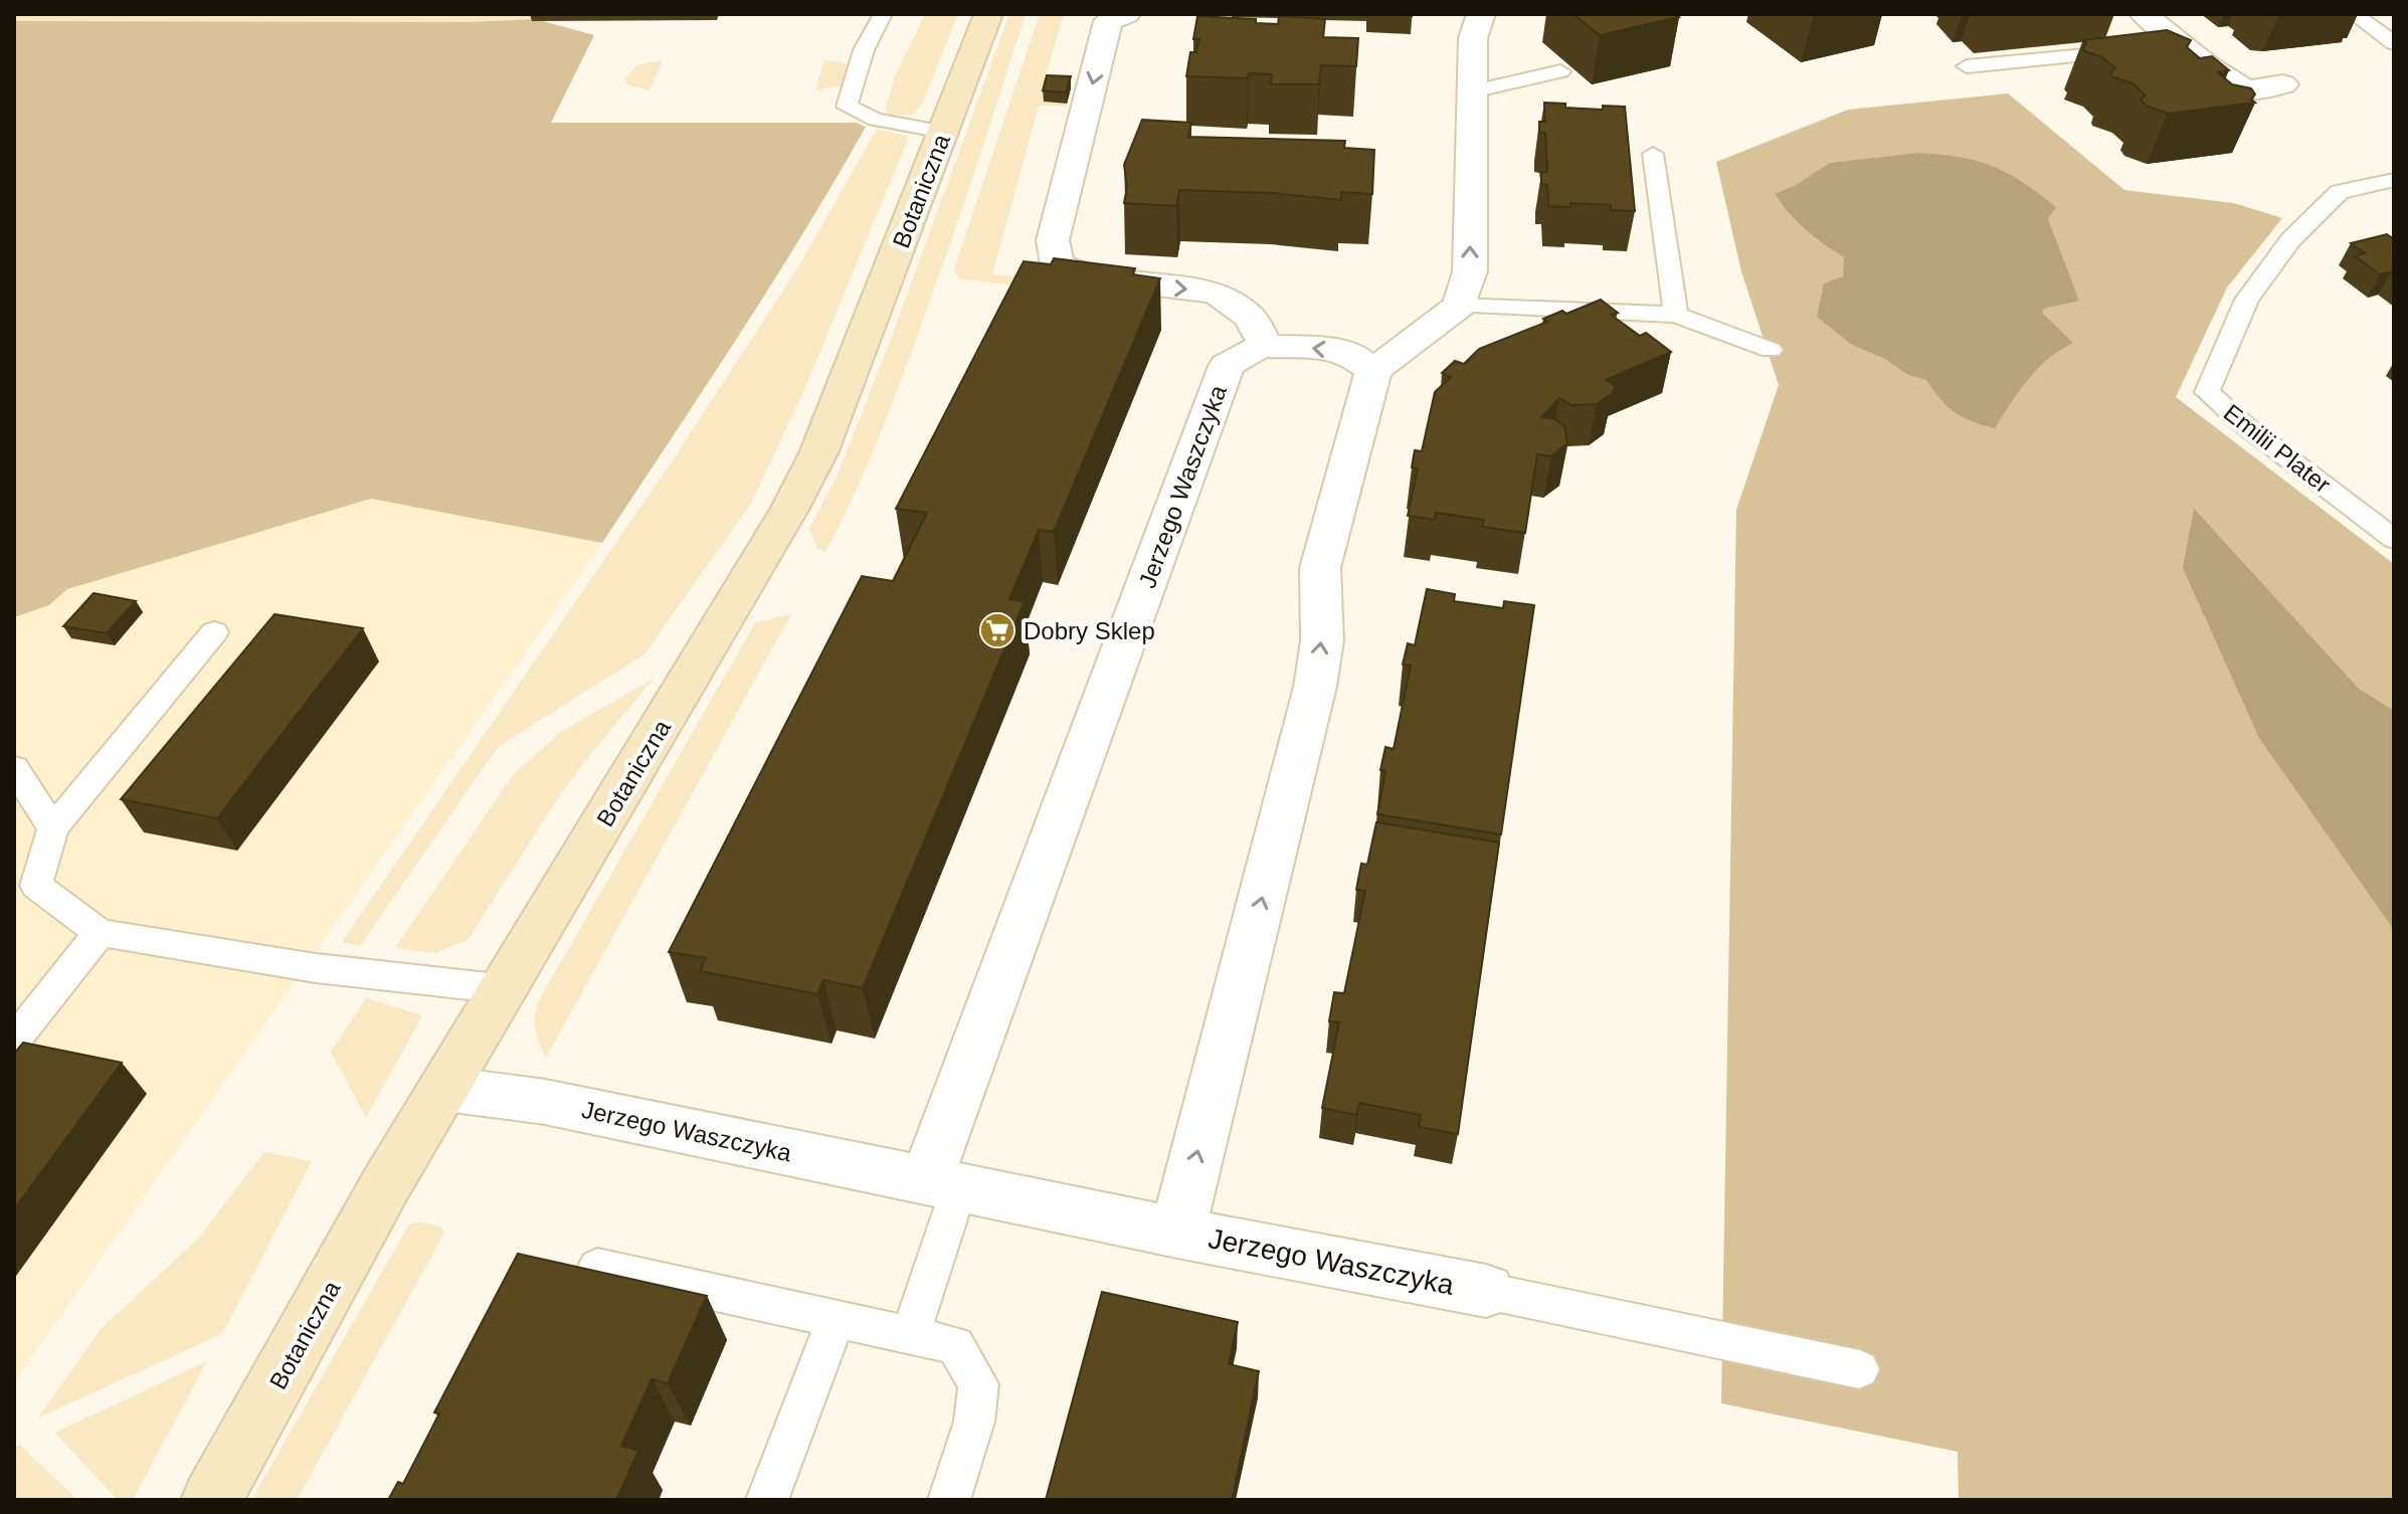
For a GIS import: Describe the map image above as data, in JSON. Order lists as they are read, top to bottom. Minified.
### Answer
{"streets":{"main road":["Botaniczna"],"street":["Jerzego Waszczyka"],"lane":["Emilii Plater"]},"crossings":[["Botaniczna","Jerzego Waszczyka"]],"places":{"supermarket":["Dobry Sklep"]}}
